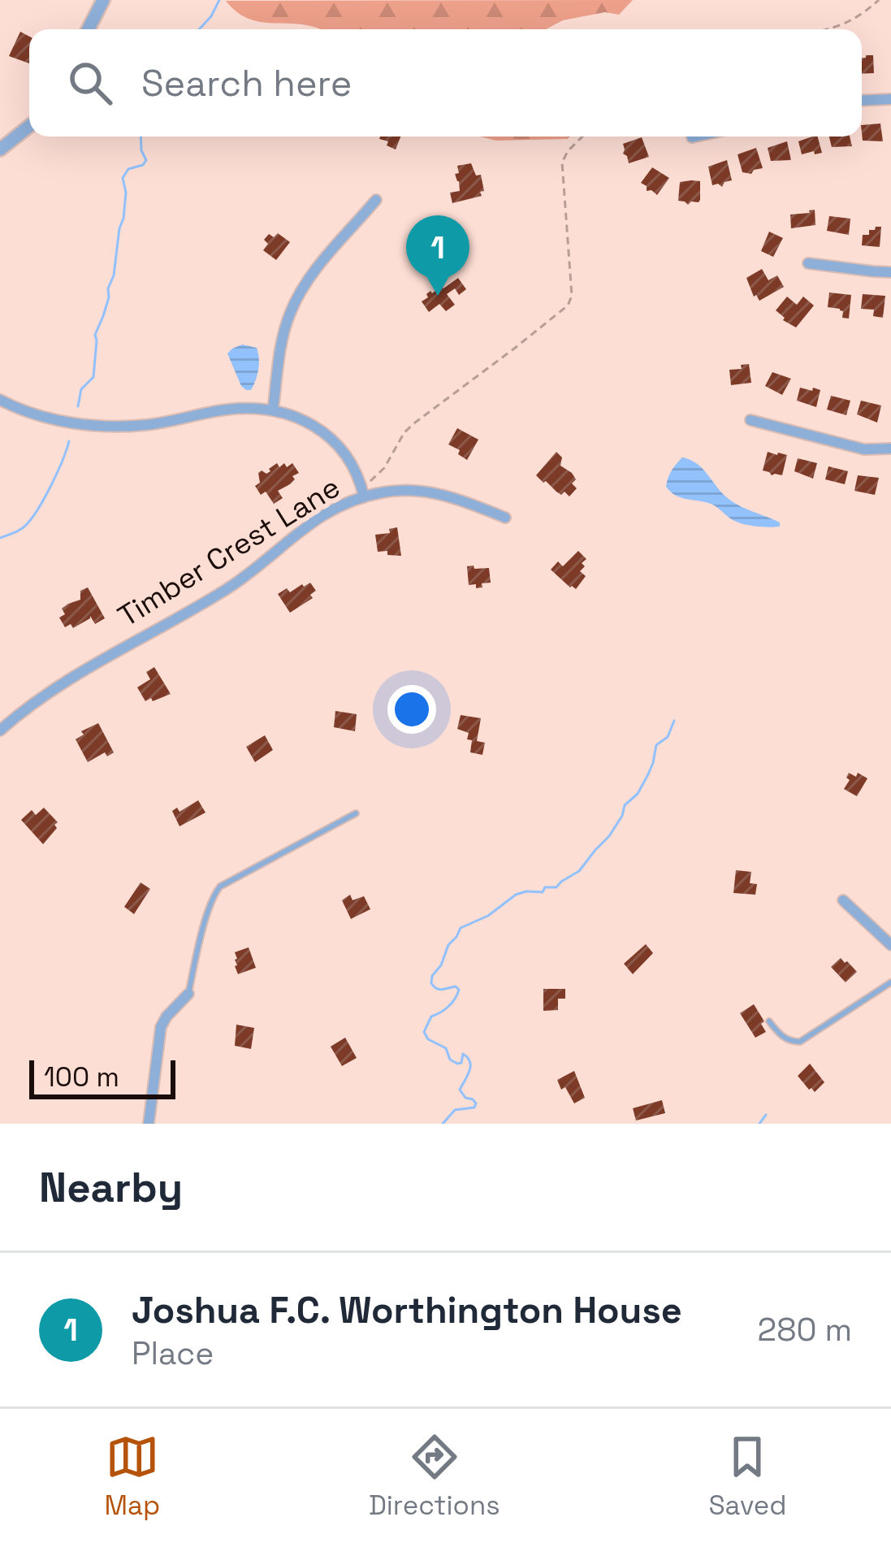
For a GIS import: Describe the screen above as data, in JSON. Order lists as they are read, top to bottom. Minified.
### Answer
{"streets":{"street":["Timber Crest Lane"]},"scale_bar":"100 m","page":{"search":"Search here","pins":"1","scale":"100 m","heading":"Nearby","list":[{"mark":"1","name":"Joshua F.C. Worthington House","note":"Place","value":"280 m"}],"nav":["Map","Directions","Saved"]}}
